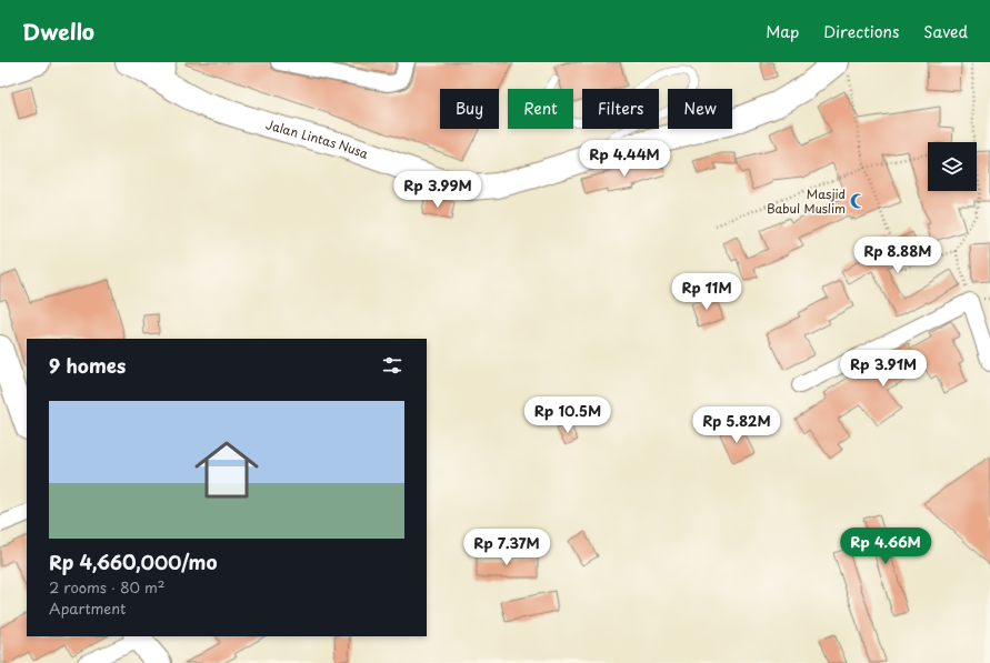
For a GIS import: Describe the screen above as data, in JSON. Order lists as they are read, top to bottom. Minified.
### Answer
{"streets":{"highway":["Jalan Lintas Nusa"]},"places":{"mosque":["Masjid Babul Muslim"]},"page":{"header":"Dwello","nav":["Map","Directions","Saved"],"chip":["Buy","Rent","Filters","New"],"price":["Rp 4.44M","Rp 3.99M","Rp 8.88M","Rp 11M","Rp 3.91M","Rp 10.5M","Rp 5.82M","Rp 4.66M","Rp 7.37M"],"heading":"9 homes","list":[{"name":"Rp 4,660,000/mo","note":"2 rooms · 80 m² · Apartment"}]}}
